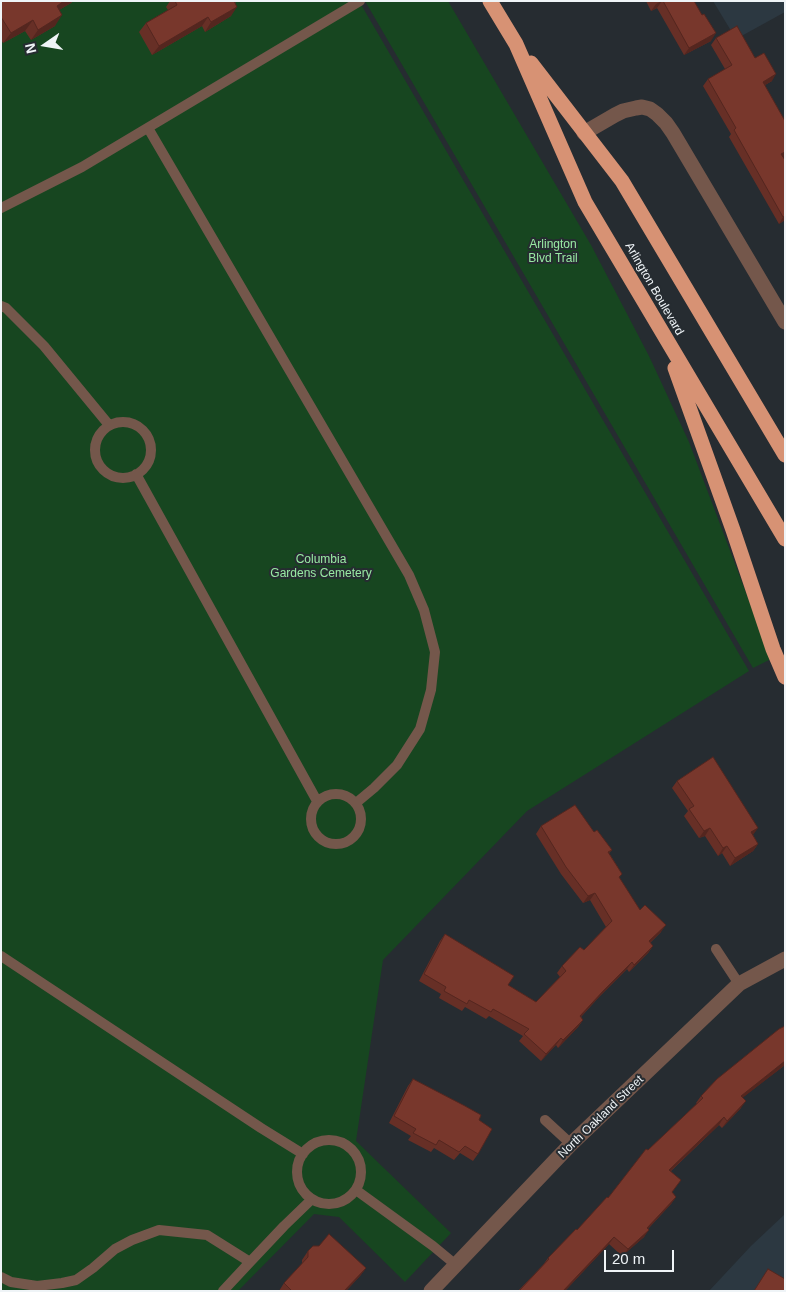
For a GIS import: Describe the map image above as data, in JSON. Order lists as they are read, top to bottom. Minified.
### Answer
{"streets":{"highway":["Arlington Boulevard"],"street":["North Oakland Street"]},"parks":["Arlington Blvd Trail","Columbia Gardens Cemetery"],"scale_bar":"20 m","north":"left"}
